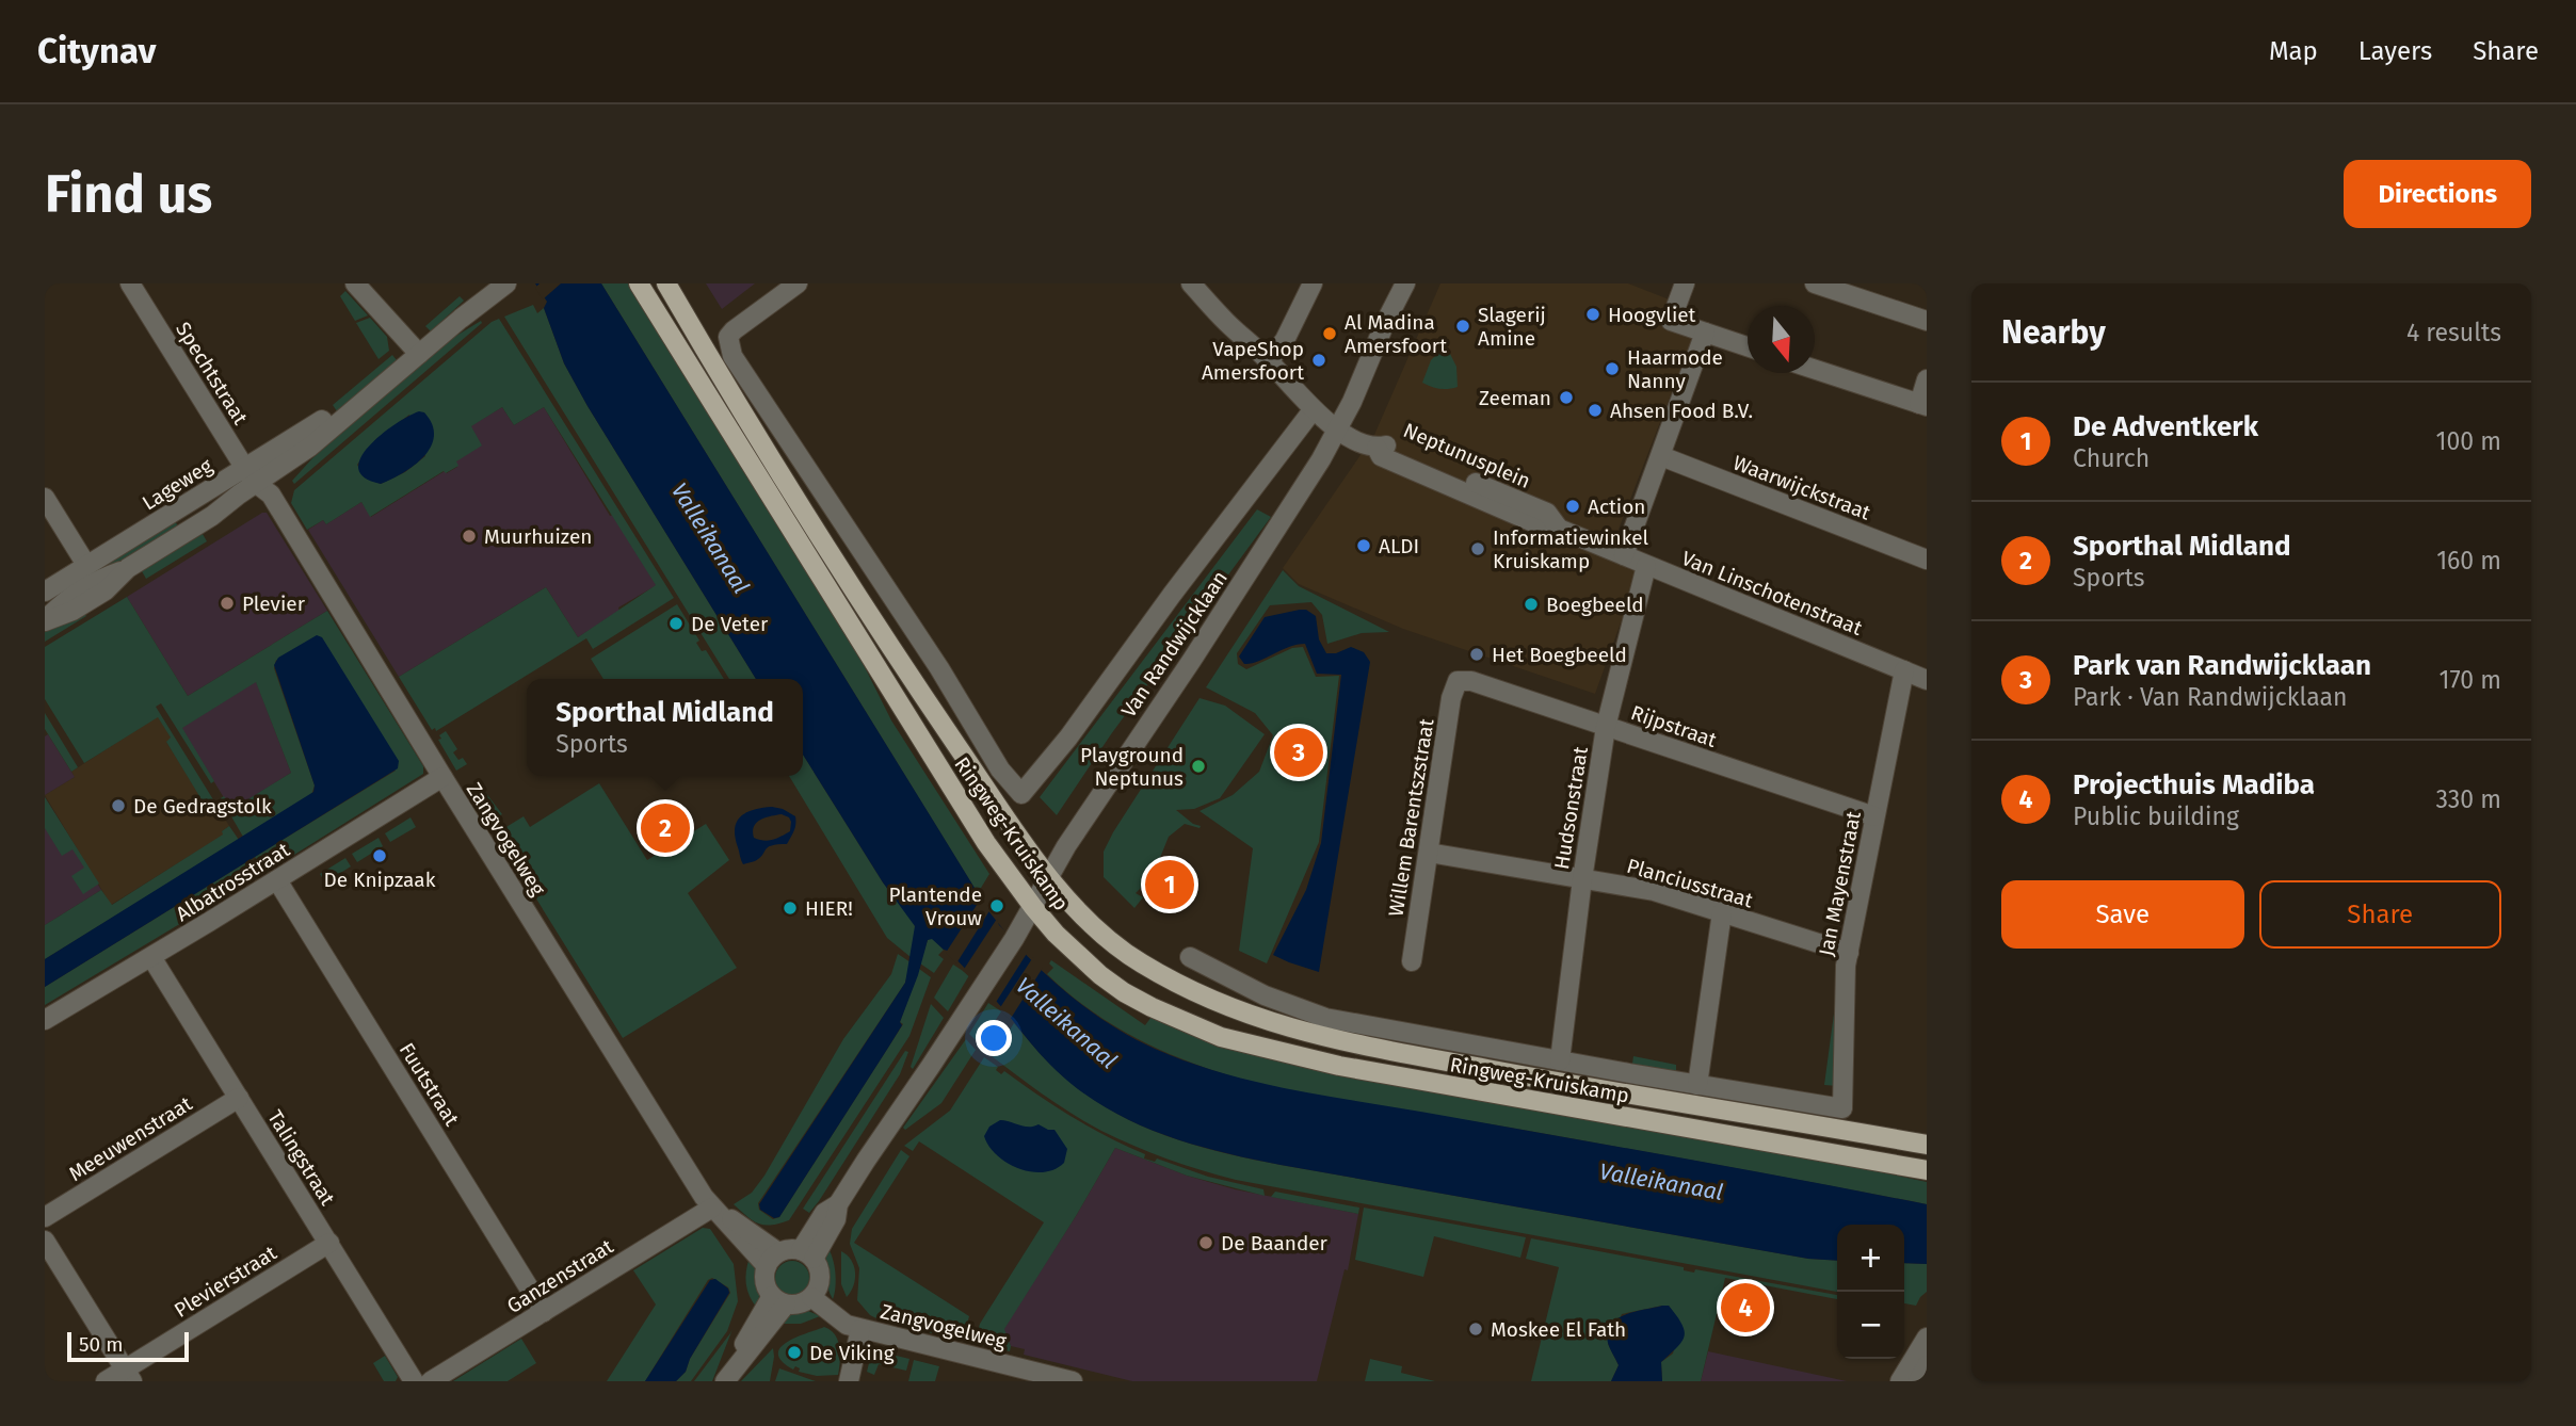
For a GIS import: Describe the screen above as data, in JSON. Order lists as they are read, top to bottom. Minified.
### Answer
{"streets":{"main road":["Ringweg-Kruiskamp"],"street":["Spechtstraat","Neptunusplein","Lageweg","Waarwijckstraat","Van Linschotenstraat","Van Randwijcklaan","Rijpstraat","Hudsonstraat","Willem Barentszstraat","Zangvogelweg","Albatrosstraat","Planciusstraat","Jan Mayenstraat","Fuutstraat","Meeuwenstraat","Talingstraat","Ganzenstraat","Plevierstraat"]},"crossings":[["Spechtstraat","Lageweg"],["Spechtstraat","Zangvogelweg"],["Neptunusplein","Van Linschotenstraat"],["Neptunusplein","Van Randwijcklaan"],["Van Linschotenstraat","Hudsonstraat"],["Van Linschotenstraat","Jan Mayenstraat"],["Van Randwijcklaan","Ringweg-Kruiskamp"],["Van Randwijcklaan","Zangvogelweg"],["Rijpstraat","Hudsonstraat"],["Rijpstraat","Willem Barentszstraat"],["Rijpstraat","Jan Mayenstraat"],["Hudsonstraat","Ringweg-Kruiskamp"],["Hudsonstraat","Planciusstraat"],["Willem Barentszstraat","Planciusstraat"],["Ringweg-Kruiskamp","Jan Mayenstraat"],["Zangvogelweg","Albatrosstraat"],["Zangvogelweg","Ganzenstraat"],["Albatrosstraat","Fuutstraat"],["Albatrosstraat","Talingstraat"],["Planciusstraat","Jan Mayenstraat"],["Fuutstraat","Ganzenstraat"],["Meeuwenstraat","Talingstraat"],["Talingstraat","Plevierstraat"]],"water":["Valleikanaal"],"places":["Hoogvliet","Slagerij Amine","Al Madina Amersfoort","VapeShop Amersfoort","Haarmode Nanny","Zeeman","Ahsen Food B.V.","Action","Muurhuizen","ALDI","Informatiewinkel Kruiskamp","Plevier","Boegbeeld","De Veter","Het Boegbeeld","Playground Neptunus","De Gedragstolk","De Knipzaak","Plantende Vrouw","HIER!","De Baander","Moskee El Fath","De Viking"],"scale_bar":"50 m","north":"bottom","page":{"header":"Citynav","nav":["Map","Layers","Share"],"buttons":["Directions",["Save","Share"]],"title":"Find us","heading":["Nearby","4 results"],"list":[{"mark":"1","name":"De Adventkerk","note":"Church","value":"100 m"},{"mark":"2","name":"Sporthal Midland","note":"Sports","value":"160 m"},{"mark":"3","name":"Park van Randwijcklaan","note":"Park · Van Randwijcklaan","value":"170 m"},{"mark":"4","name":"Projecthuis Madiba","note":"Public building","value":"330 m"}],"popup":["Sporthal Midland","Sports"],"pins":["3","2","1","4"],"map_buttons":["+","−"],"scale":"50 m"}}
